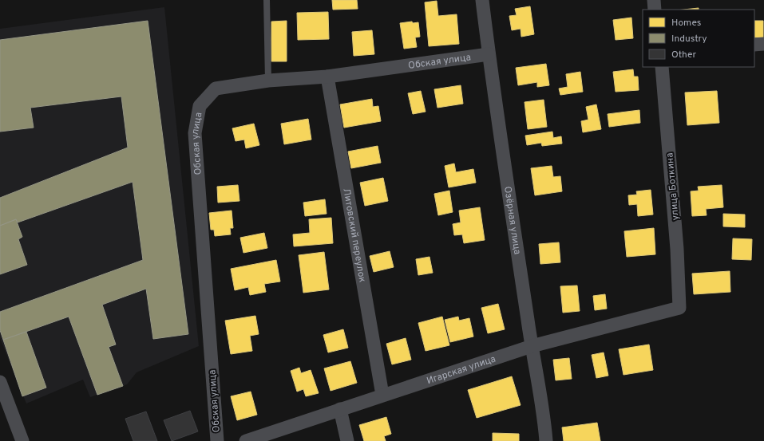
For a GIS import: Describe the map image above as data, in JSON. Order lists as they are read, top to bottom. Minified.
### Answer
{"streets":{"street":["Обская улица","улица Боткина","Озёрная улица","Литовский переулок","Игарская улица"]},"crossings":[["Обская улица","Озёрная улица"],["Обская улица","Литовский переулок"],["улица Боткина","Игарская улица"],["Озёрная улица","Игарская улица"],["Литовский переулок","Игарская улица"]],"legend":["Homes","Industry","Other"]}
